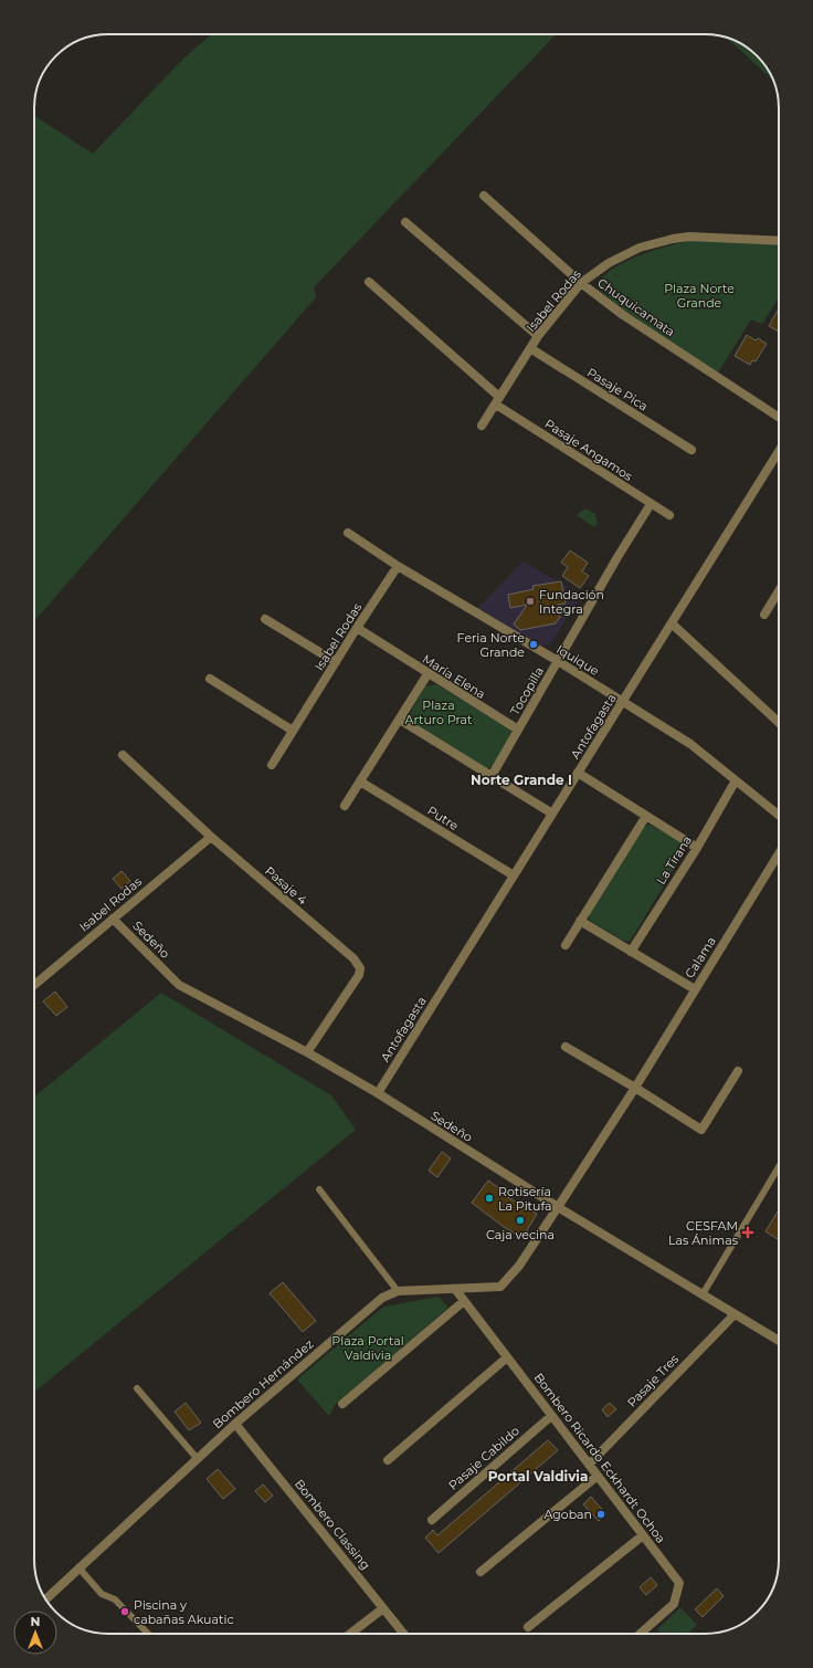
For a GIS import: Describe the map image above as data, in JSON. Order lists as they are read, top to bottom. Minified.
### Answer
{"streets":{"street":["Isabel Rodas","Chuquicamata","Pasaje Pica","Pasaje Angamos","Iquique","María Elena","Tocopilla","Antofagasta","Putre","La Tirana","Pasaje 4","Sedeño","Calama","Pasaje Tres","Bombero Hernández","Pasaje Cabildo","Bombero Ricardo Eckhardt Ochoa","Bombero Classing"]},"crossings":[["Isabel Rodas","Chuquicamata"],["Isabel Rodas","Pasaje Pica"],["Isabel Rodas","Pasaje Angamos"],["Isabel Rodas","Iquique"],["Isabel Rodas","María Elena"],["Isabel Rodas","Pasaje 4"],["Isabel Rodas","Sedeño"],["Pasaje Angamos","Tocopilla"],["Iquique","Tocopilla"],["Iquique","Antofagasta"],["Iquique","La Tirana"],["María Elena","Tocopilla"],["Antofagasta","Putre"],["Antofagasta","Sedeño"],["Pasaje 4","Sedeño"],["Sedeño","Calama"],["Sedeño","Pasaje Tres"],["Sedeño","Bombero Hernández"],["Calama","Bombero Hernández"],["Pasaje Tres","Bombero Ricardo Eckhardt Ochoa"],["Bombero Hernández","Bombero Ricardo Eckhardt Ochoa"],["Bombero Hernández","Bombero Classing"],["Pasaje Cabildo","Bombero Ricardo Eckhardt Ochoa"]],"districts":["Norte Grande I","Portal Valdivia"],"parks":["Plaza Norte Grande","Plaza Arturo Prat","Plaza Portal Valdivia"],"places":{"other":["Fundación Integra","Feria Norte Grande","Rotisería La Pitufa","Caja vecina","Agoban","Piscina y cabañas Akuatic"],"health":["CESFAM Las Ánimas"]},"north":"top"}
